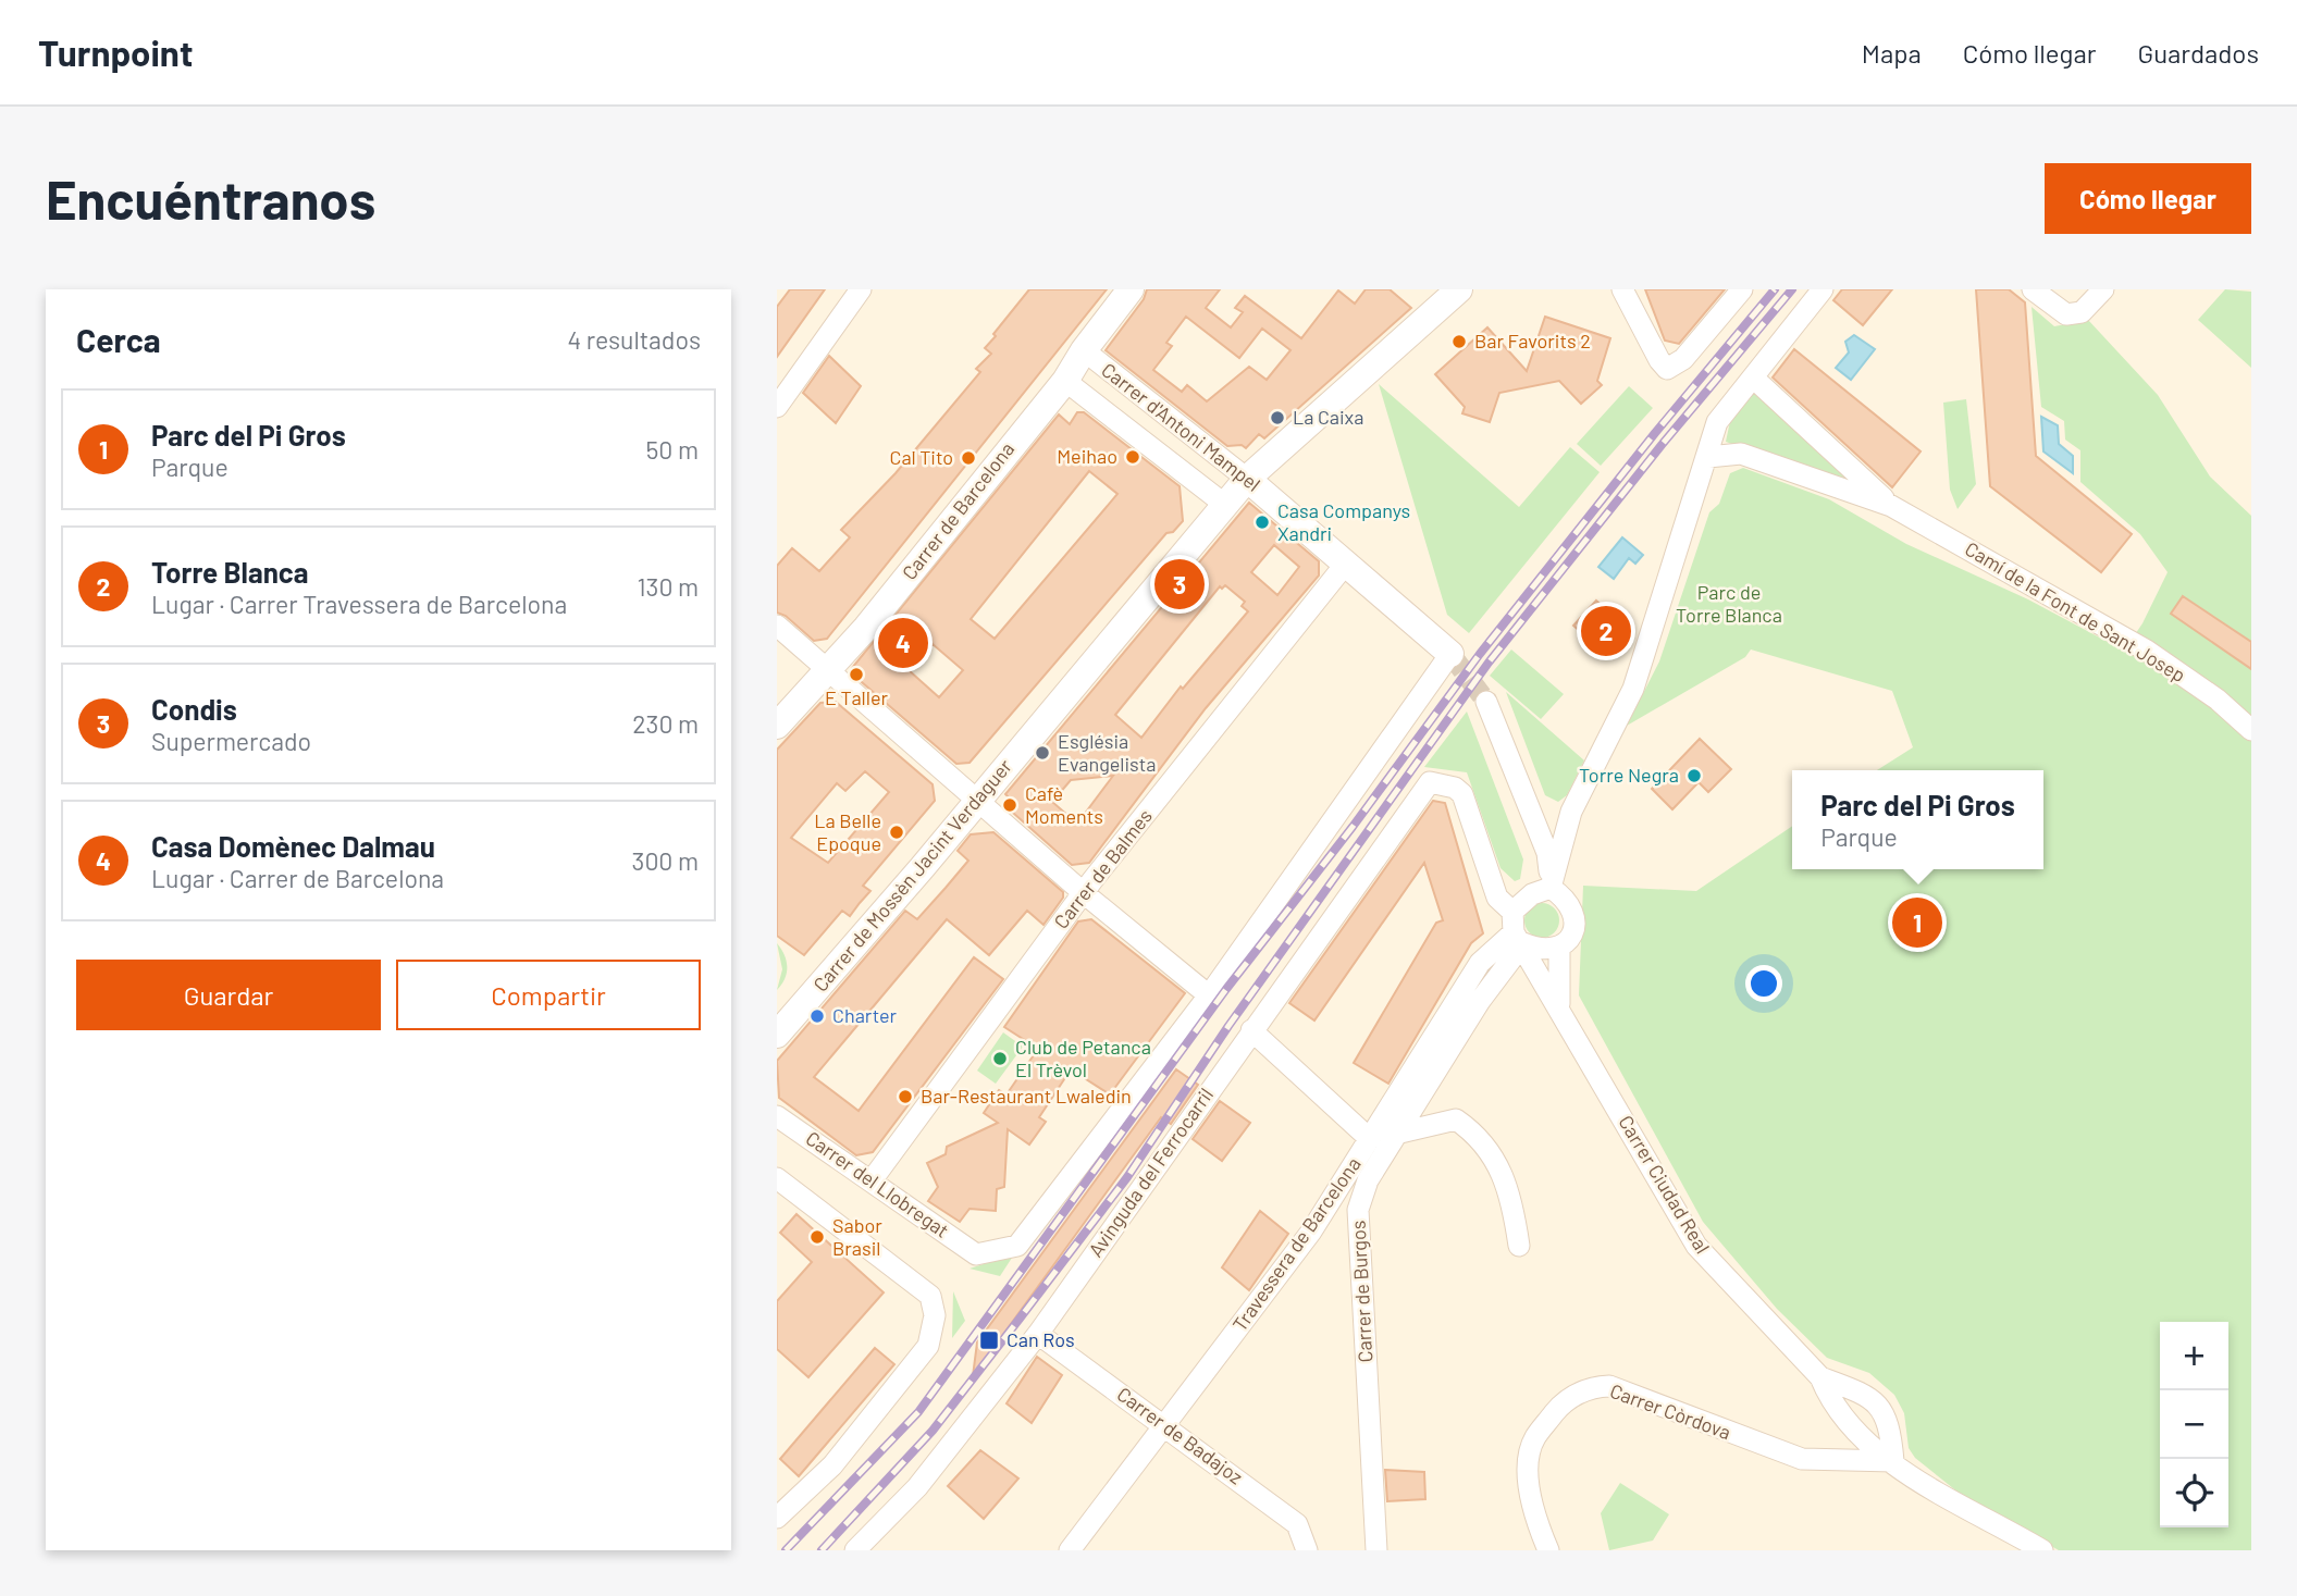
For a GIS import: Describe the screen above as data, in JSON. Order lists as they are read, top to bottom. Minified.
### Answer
{"streets":{"street":["Carrer d'Antoni Mampel","Carrer de Barcelona","Camí de la Font de Sant Josep","Carrer de Balmes","Carrer de Mossèn Jacint Verdaguer","Avinguda del Ferrocarril","Carrer del Llobregat","Carrer Ciudad Real","Travessera de Barcelona","Carrer de Burgos","Carrer Còrdova","Carrer de Badajoz"]},"crossings":[["Carrer d'Antoni Mampel","Carrer de Barcelona"],["Carrer d'Antoni Mampel","Carrer de Balmes"],["Carrer d'Antoni Mampel","Carrer de Mossèn Jacint Verdaguer"],["Carrer de Balmes","Carrer del Llobregat"],["Avinguda del Ferrocarril","Carrer Ciudad Real"],["Avinguda del Ferrocarril","Travessera de Barcelona"],["Avinguda del Ferrocarril","Carrer de Burgos"],["Avinguda del Ferrocarril","Carrer de Badajoz"],["Carrer Ciudad Real","Travessera de Barcelona"],["Carrer Ciudad Real","Carrer de Burgos"],["Carrer Ciudad Real","Carrer Còrdova"],["Travessera de Barcelona","Carrer de Burgos"],["Travessera de Barcelona","Carrer de Badajoz"]],"parks":["Parc de Torre Blanca"],"places":{"other":["Bar Favorits 2","La Caixa","Meihao","Cal Tito","Casa Companys Xandri","E Taller","Església Evangelista","Torre Negra","Cafè Moments","La Belle Epoque","Charter","Club de Petanca El Trèvol","Bar-Restaurant Lwaledin","Sabor Brasil"],"transit":["Can Ros"]},"page":{"header":"Turnpoint","nav":["Mapa","Cómo llegar","Guardados"],"buttons":["Cómo llegar",["Guardar","Compartir"]],"title":"Encuéntranos","heading":["Cerca","4 resultados"],"list":[{"mark":"1","name":"Parc del Pi Gros","note":"Parque","value":"50 m"},{"mark":"2","name":"Torre Blanca","note":"Lugar · Carrer Travessera de Barcelona","value":"130 m"},{"mark":"3","name":"Condis","note":"Supermercado","value":"230 m"},{"mark":"4","name":"Casa Domènec Dalmau","note":"Lugar · Carrer de Barcelona","value":"300 m"}],"pins":["3","2","4","1"],"popup":["Parc del Pi Gros","Parque"],"map_buttons":["+","−"]}}
